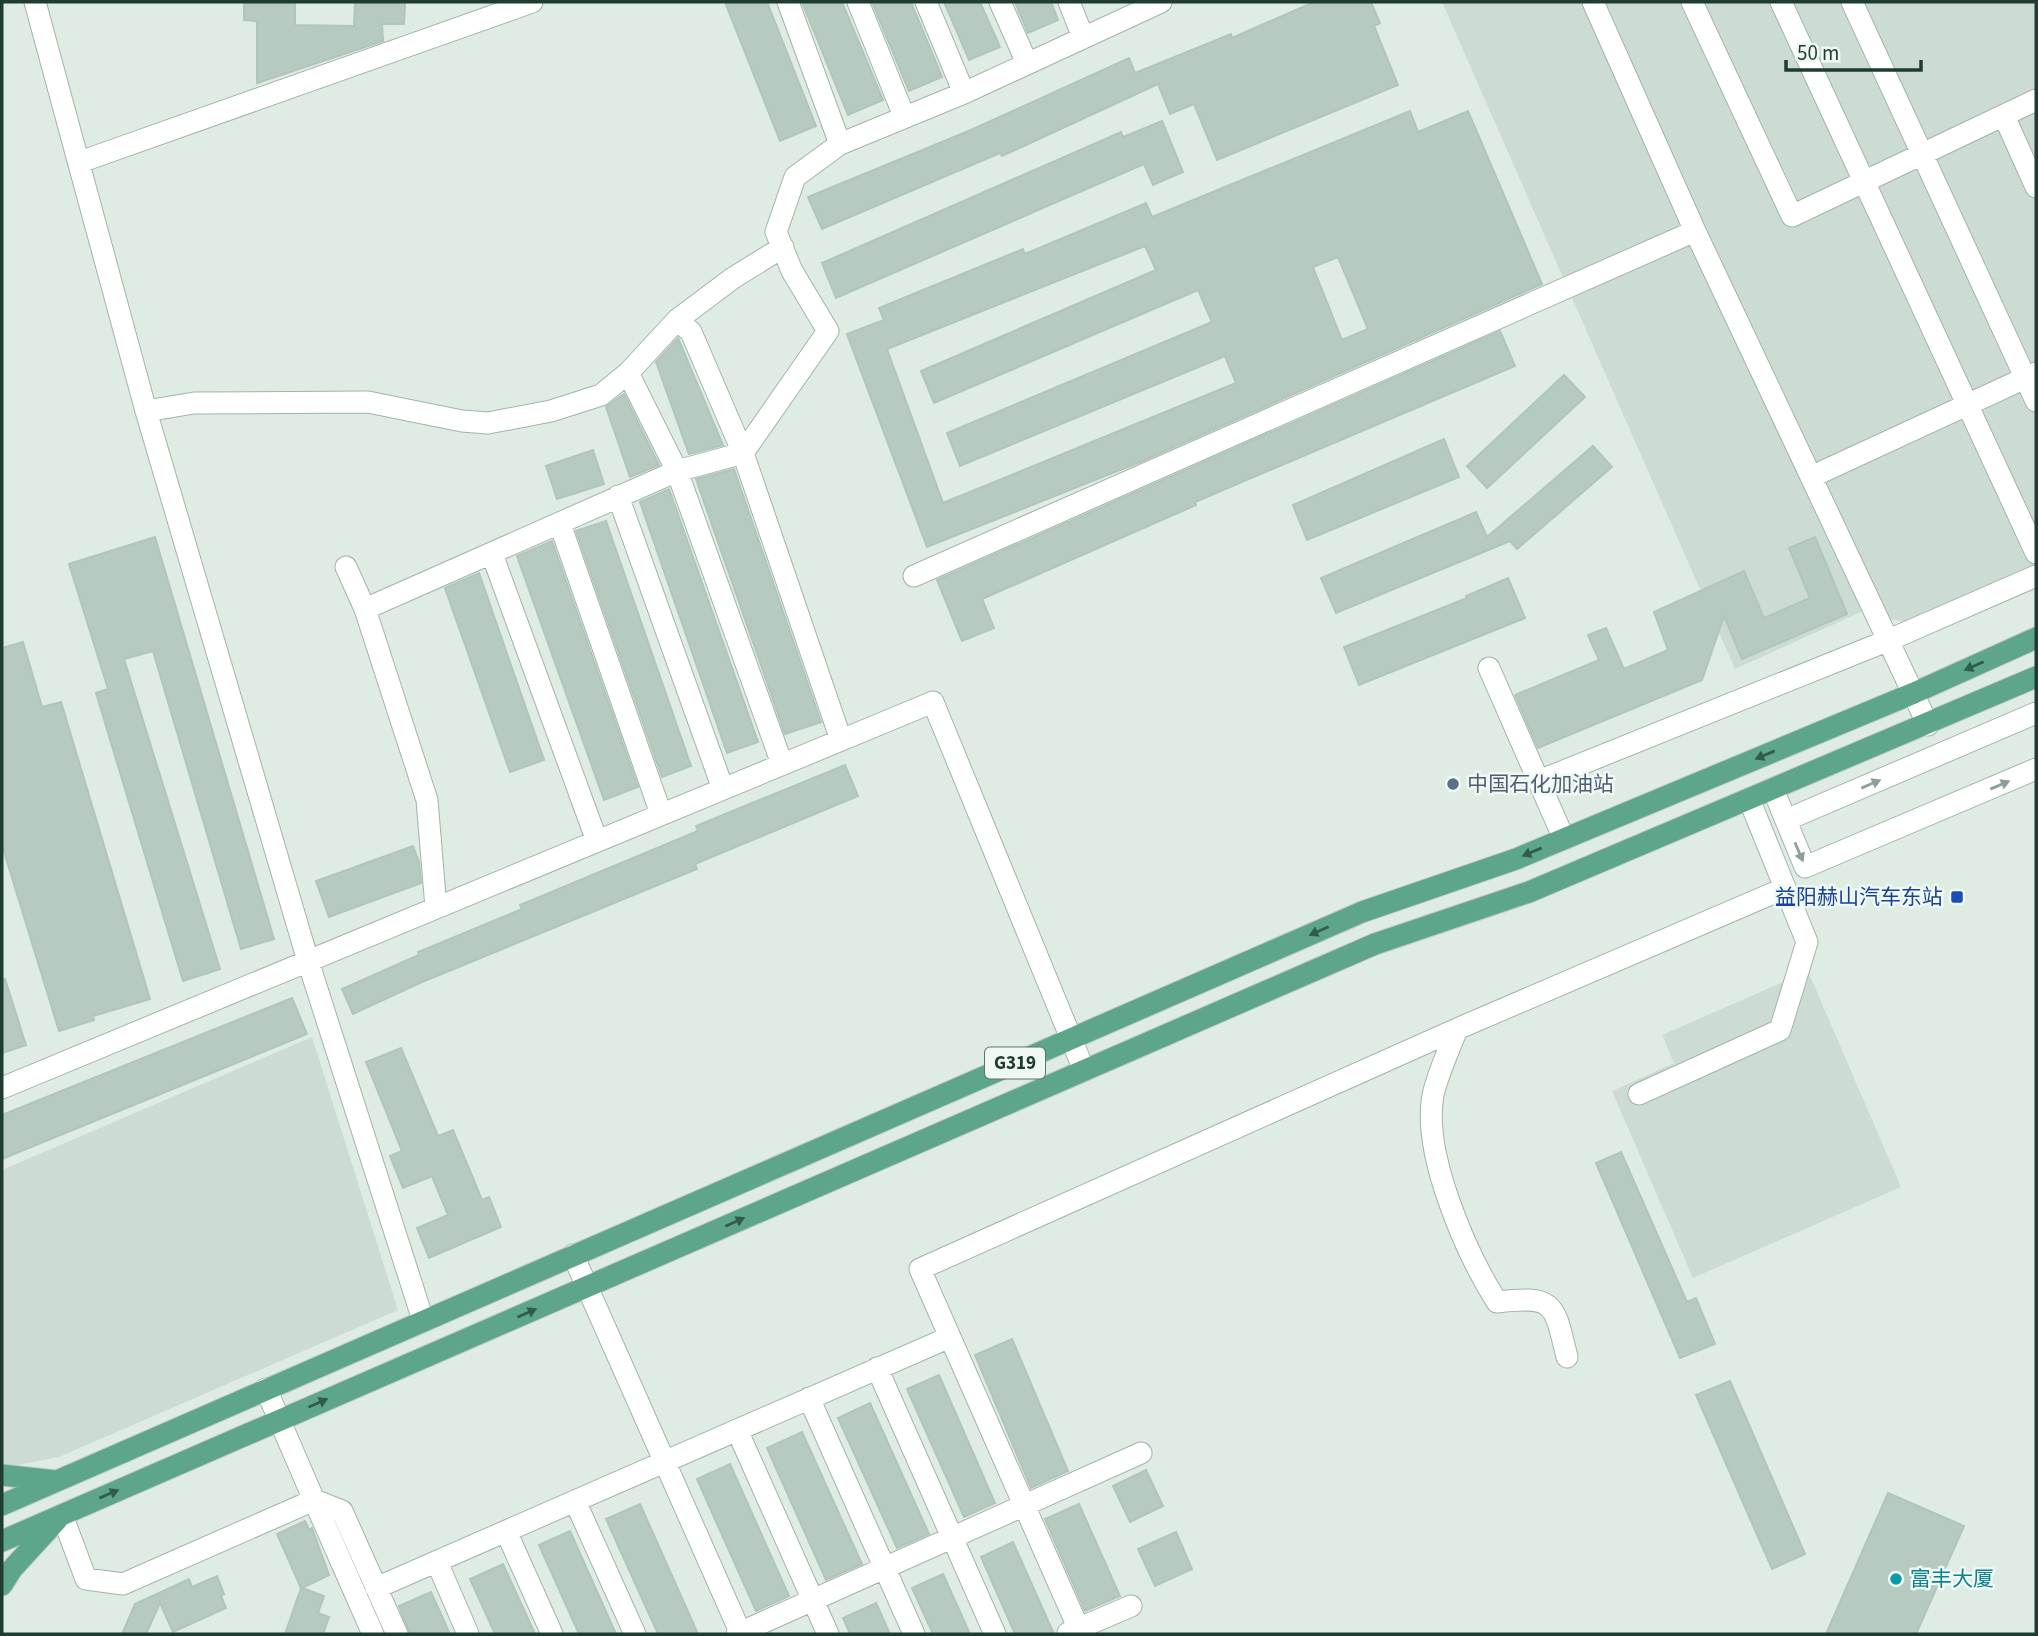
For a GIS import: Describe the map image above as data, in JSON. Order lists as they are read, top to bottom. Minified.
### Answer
{"streets":{"main road":["G319"]},"places":{"other":["中国石化加油站","富丰大厦"],"transit":["益阳赫山汽车东站"]},"scale_bar":"50 m"}
